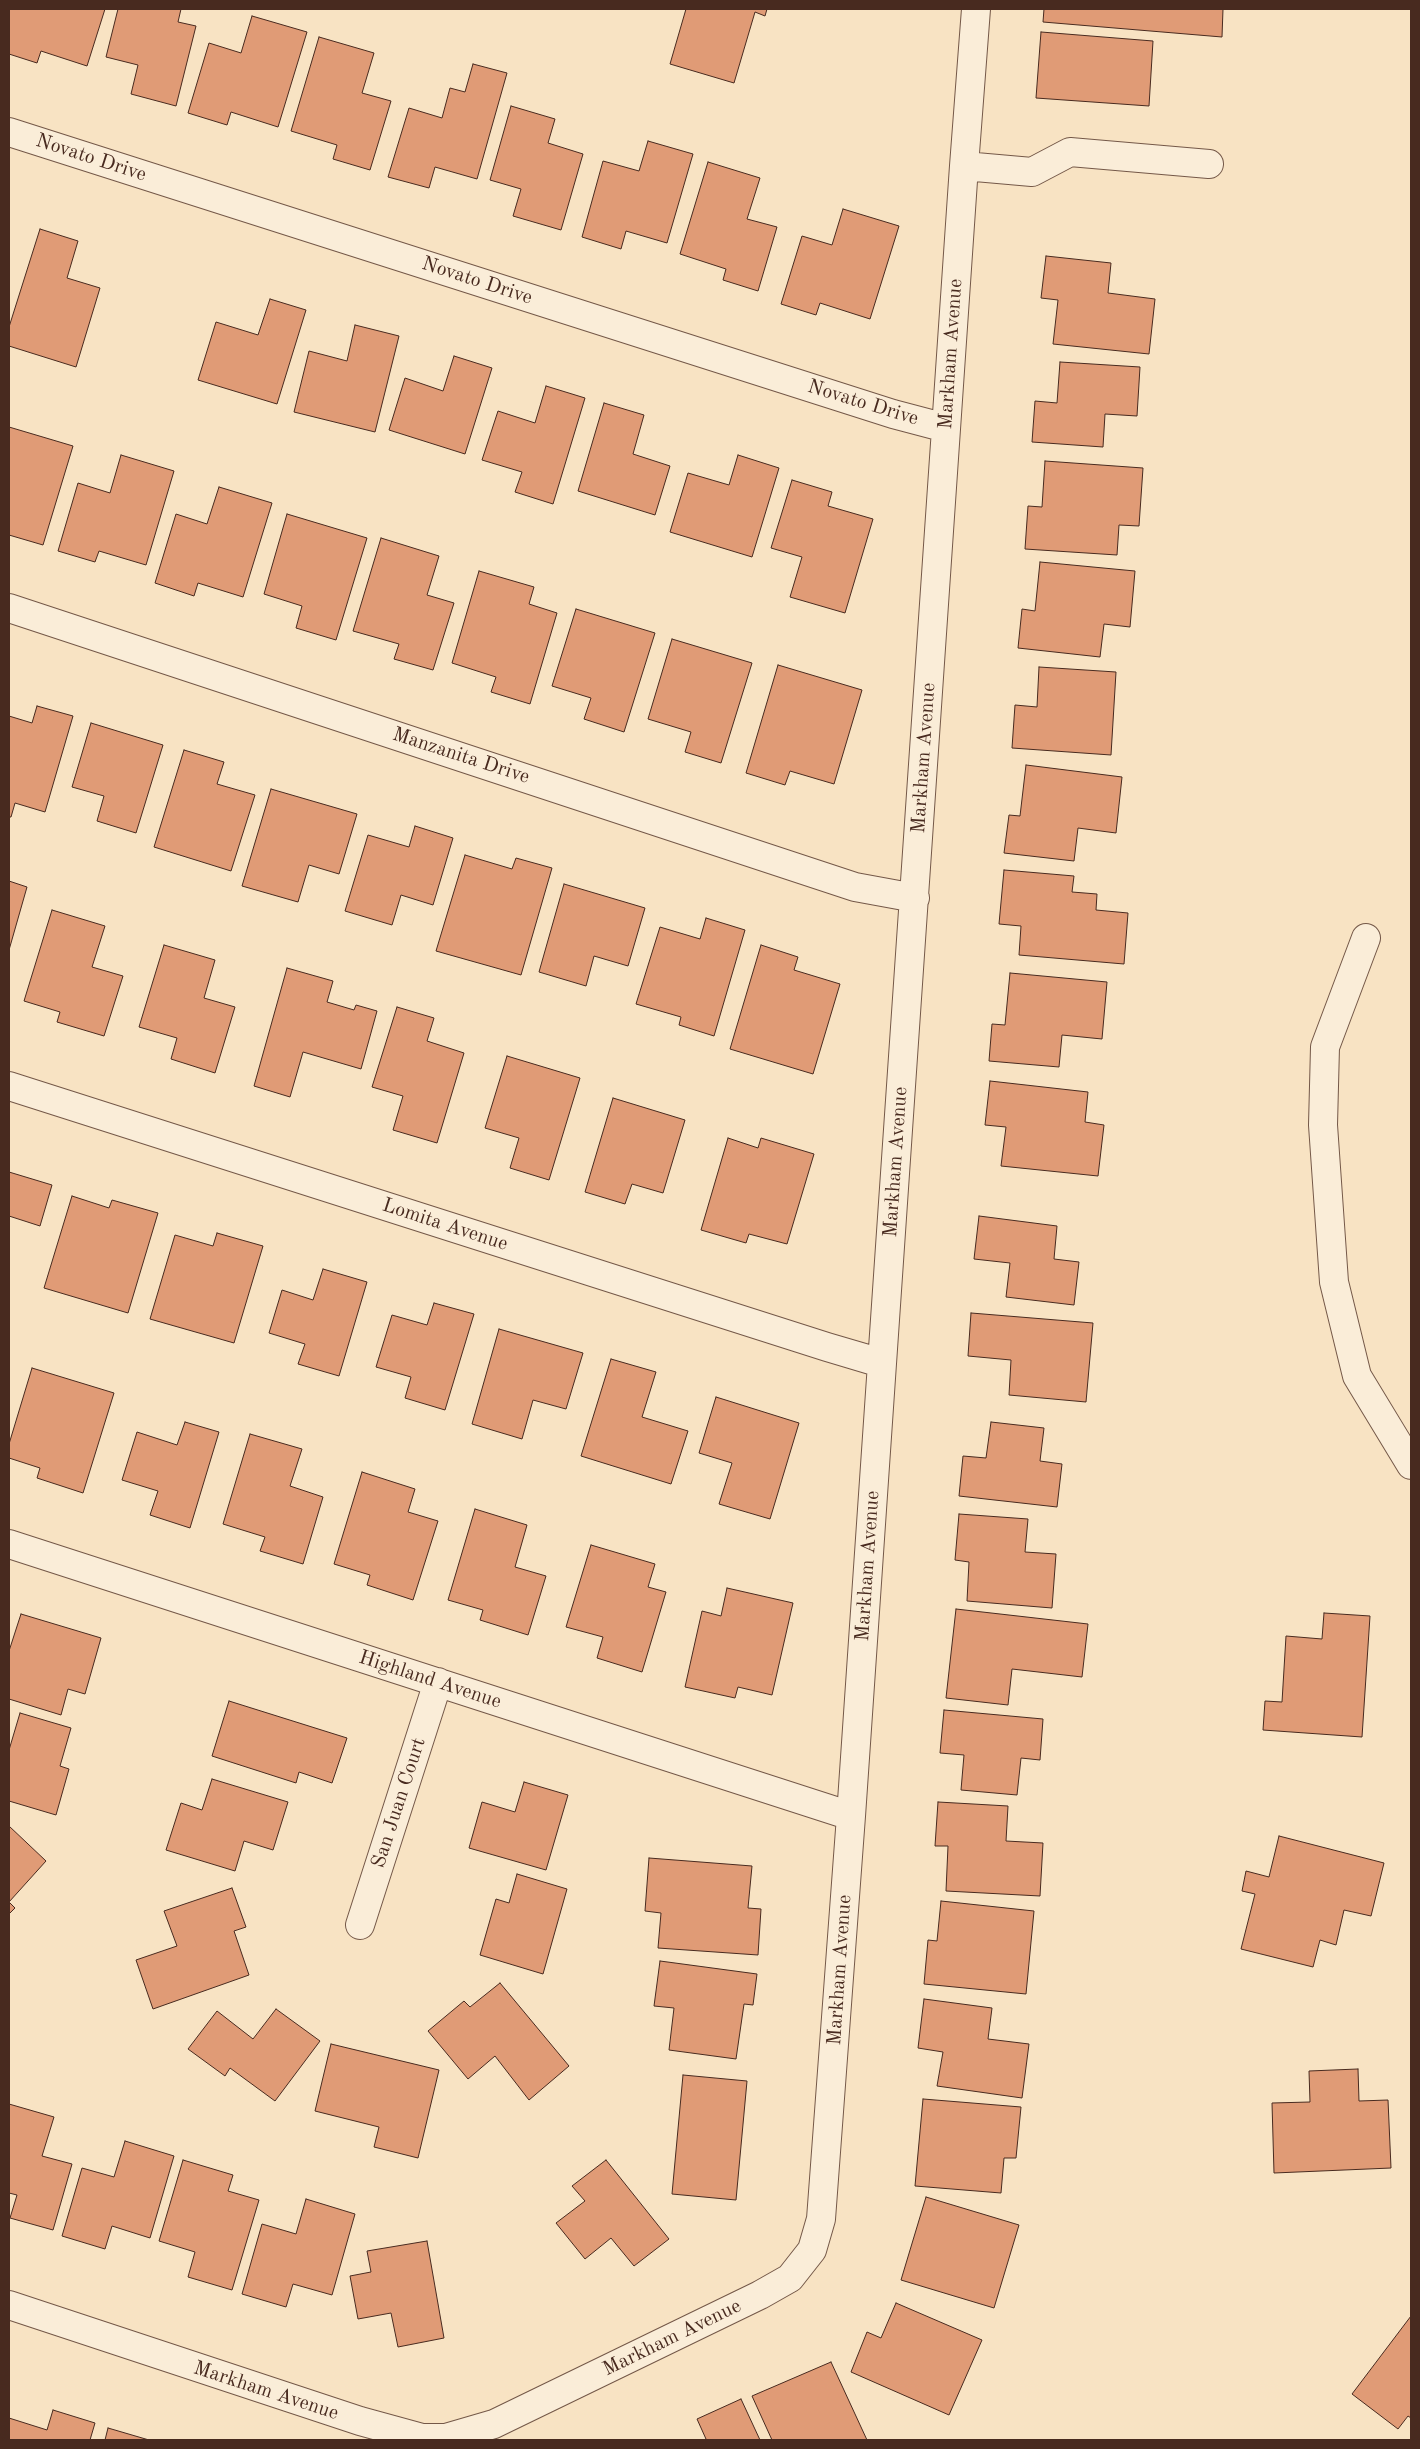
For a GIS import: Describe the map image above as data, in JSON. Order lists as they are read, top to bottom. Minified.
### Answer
{"streets":{"street":["Novato Drive","Markham Avenue","Manzanita Drive","Lomita Avenue","Highland Avenue","San Juan Court"]},"crossings":[["Novato Drive","Markham Avenue"],["Markham Avenue","Manzanita Drive"],["Markham Avenue","Lomita Avenue"],["Markham Avenue","Highland Avenue"],["Highland Avenue","San Juan Court"]]}
